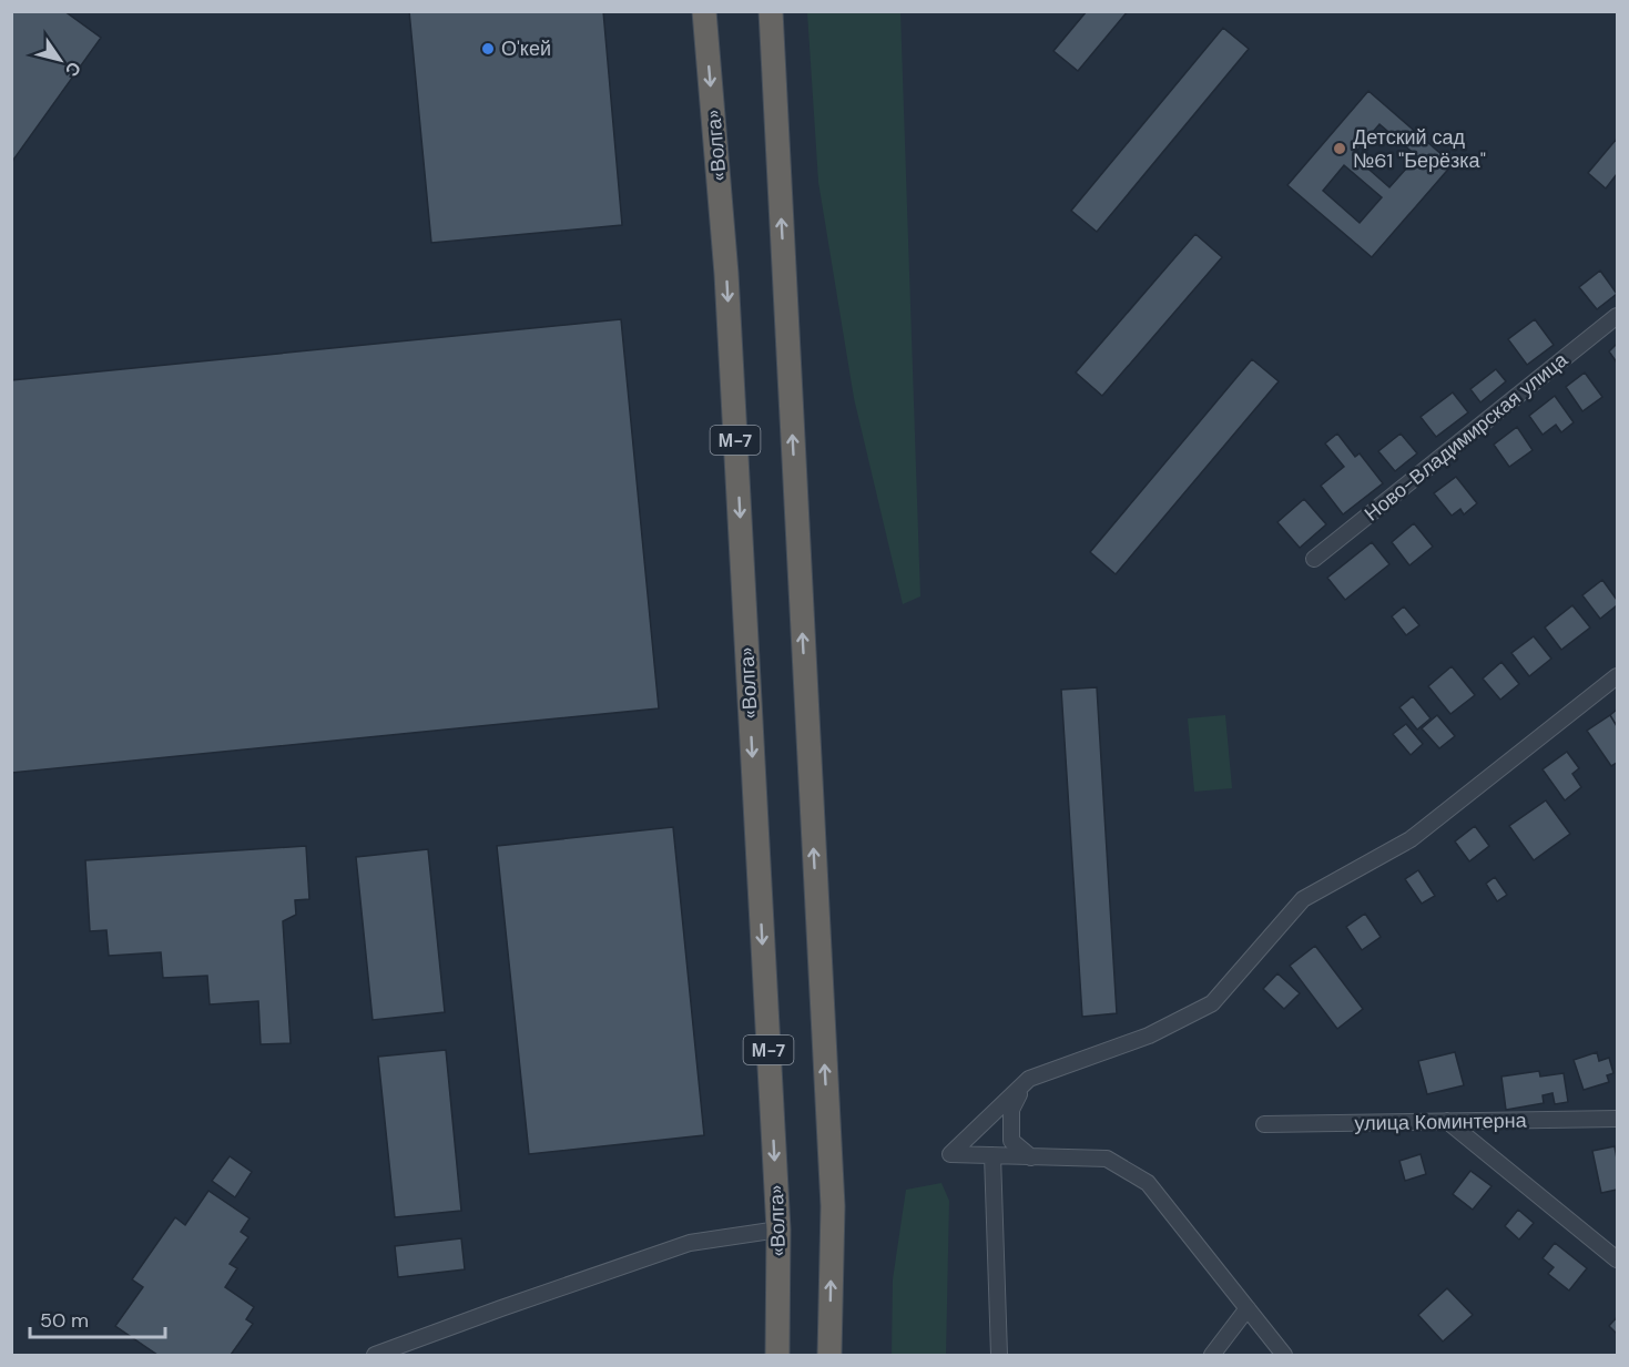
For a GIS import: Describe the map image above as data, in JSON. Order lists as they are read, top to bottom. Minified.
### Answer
{"streets":{"highway":["«Волга»","М-7"],"street":["Ново-Владимирская улица","улица Коминтерна"]},"places":["О'кей","Детский сад №61 \"Берёзка\""],"scale_bar":"50 m","north":"bottom right"}
